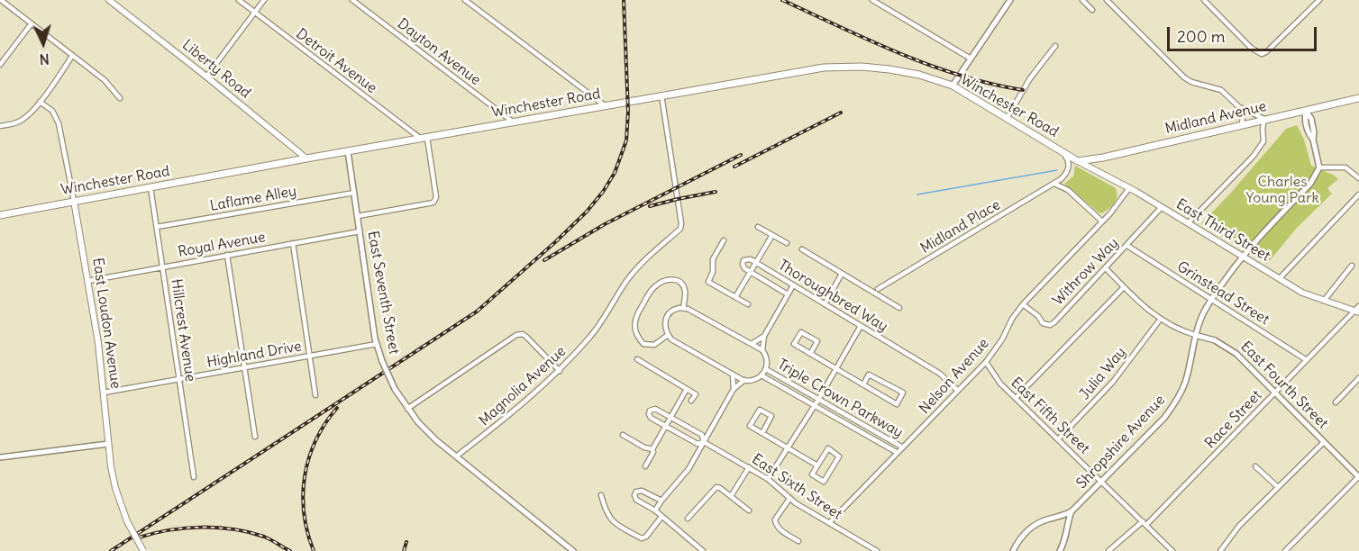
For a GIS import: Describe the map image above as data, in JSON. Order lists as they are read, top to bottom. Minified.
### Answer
{"streets":{"main road":["Liberty Road","Winchester Road","Midland Avenue","East Third Street","East Loudon Avenue"],"street":["Dayton Avenue","Detroit Avenue","Laflame Alley","Midland Place","Royal Avenue","Withrow Way","East Seventh Street","Grinstead Street","Thoroughbred Way","Hillcrest Avenue","Highland Drive","Julia Way","Nelson Avenue","East Fourth Street","Magnolia Avenue","Triple Crown Parkway","East Fifth Street","Race Street","Shropshire Avenue","East Sixth Street"]},"crossings":[["Dayton Avenue","Winchester Road"],["Detroit Avenue","Winchester Road"],["Liberty Road","Winchester Road"],["Winchester Road","Midland Avenue"],["Winchester Road","Midland Place"],["Winchester Road","East Third Street"],["Winchester Road","East Seventh Street"],["Winchester Road","East Loudon Avenue"],["Winchester Road","Hillcrest Avenue"],["Winchester Road","Magnolia Avenue"],["Midland Avenue","East Third Street"],["Laflame Alley","East Seventh Street"],["Laflame Alley","Hillcrest Avenue"],["East Third Street","Withrow Way"],["East Third Street","Nelson Avenue"],["East Third Street","Race Street"],["East Third Street","Shropshire Avenue"],["Royal Avenue","East Seventh Street"],["Royal Avenue","East Loudon Avenue"],["Royal Avenue","Hillcrest Avenue"],["Withrow Way","Grinstead Street"],["Withrow Way","Nelson Avenue"],["Withrow Way","East Fourth Street"],["East Seventh Street","Highland Drive"],["East Seventh Street","Magnolia Avenue"],["Grinstead Street","Race Street"],["Grinstead Street","Shropshire Avenue"],["Thoroughbred Way","Nelson Avenue"],["East Loudon Avenue","Highland Drive"],["Hillcrest Avenue","Highland Drive"],["Julia Way","East Fourth Street"],["Julia Way","East Fifth Street"],["Nelson Avenue","Triple Crown Parkway"],["Nelson Avenue","East Fifth Street"],["Nelson Avenue","East Sixth Street"],["East Fourth Street","Race Street"],["East Fourth Street","Shropshire Avenue"],["East Fifth Street","Race Street"],["East Fifth Street","Shropshire Avenue"]],"parks":["Charles Young Park"],"scale_bar":"200 m","north":"bottom"}
